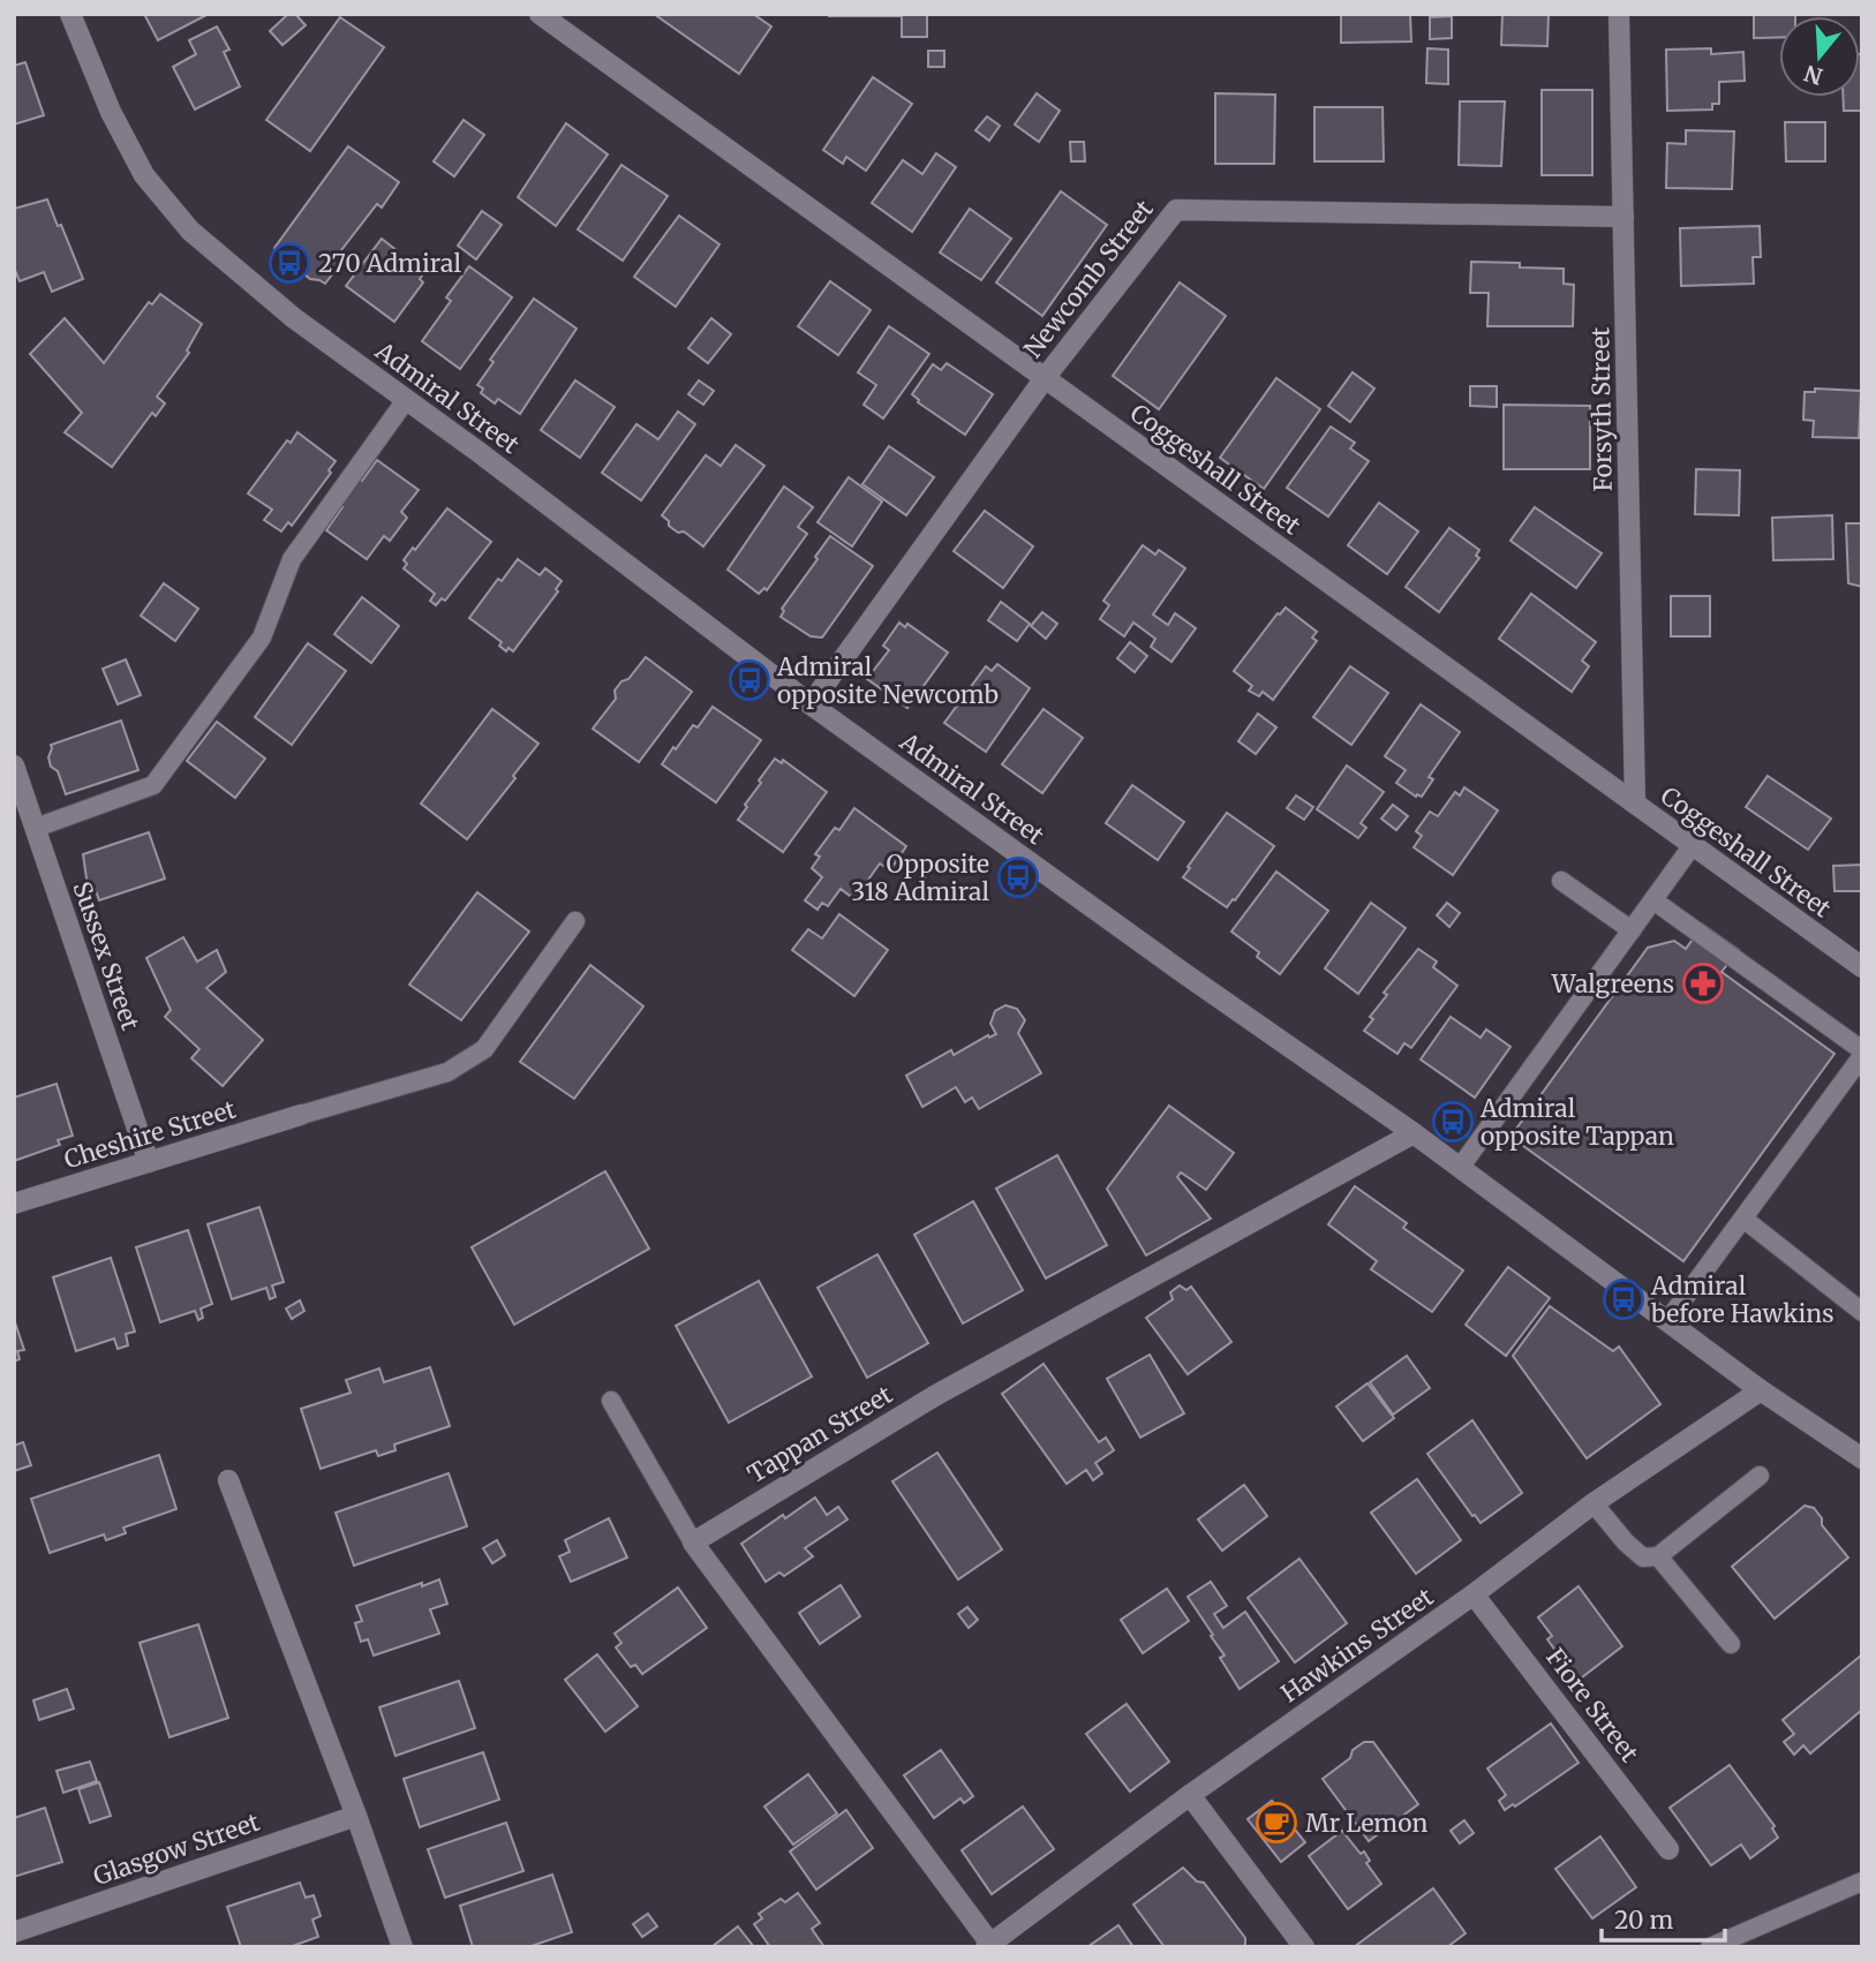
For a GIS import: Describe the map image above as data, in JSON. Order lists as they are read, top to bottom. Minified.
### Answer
{"streets":{"street":["Newcomb Street","Admiral Street","Forsyth Street","Coggeshall Street","Sussex Street","Cheshire Street","Tappan Street","Hawkins Street","Fiore Street","Glasgow Street"]},"crossings":[["Newcomb Street","Admiral Street"],["Newcomb Street","Forsyth Street"],["Newcomb Street","Coggeshall Street"],["Admiral Street","Tappan Street"],["Admiral Street","Hawkins Street"],["Forsyth Street","Coggeshall Street"],["Sussex Street","Cheshire Street"],["Hawkins Street","Fiore Street"]],"places":{"bus stop":["270 Admiral","Admiral opposite Newcomb","Opposite 318 Admiral","Admiral opposite Tappan","Admiral before Hawkins"],"pharmacy":["Walgreens"],"cafe":["Mr Lemon"]},"scale_bar":"20 m","north":"bottom"}
